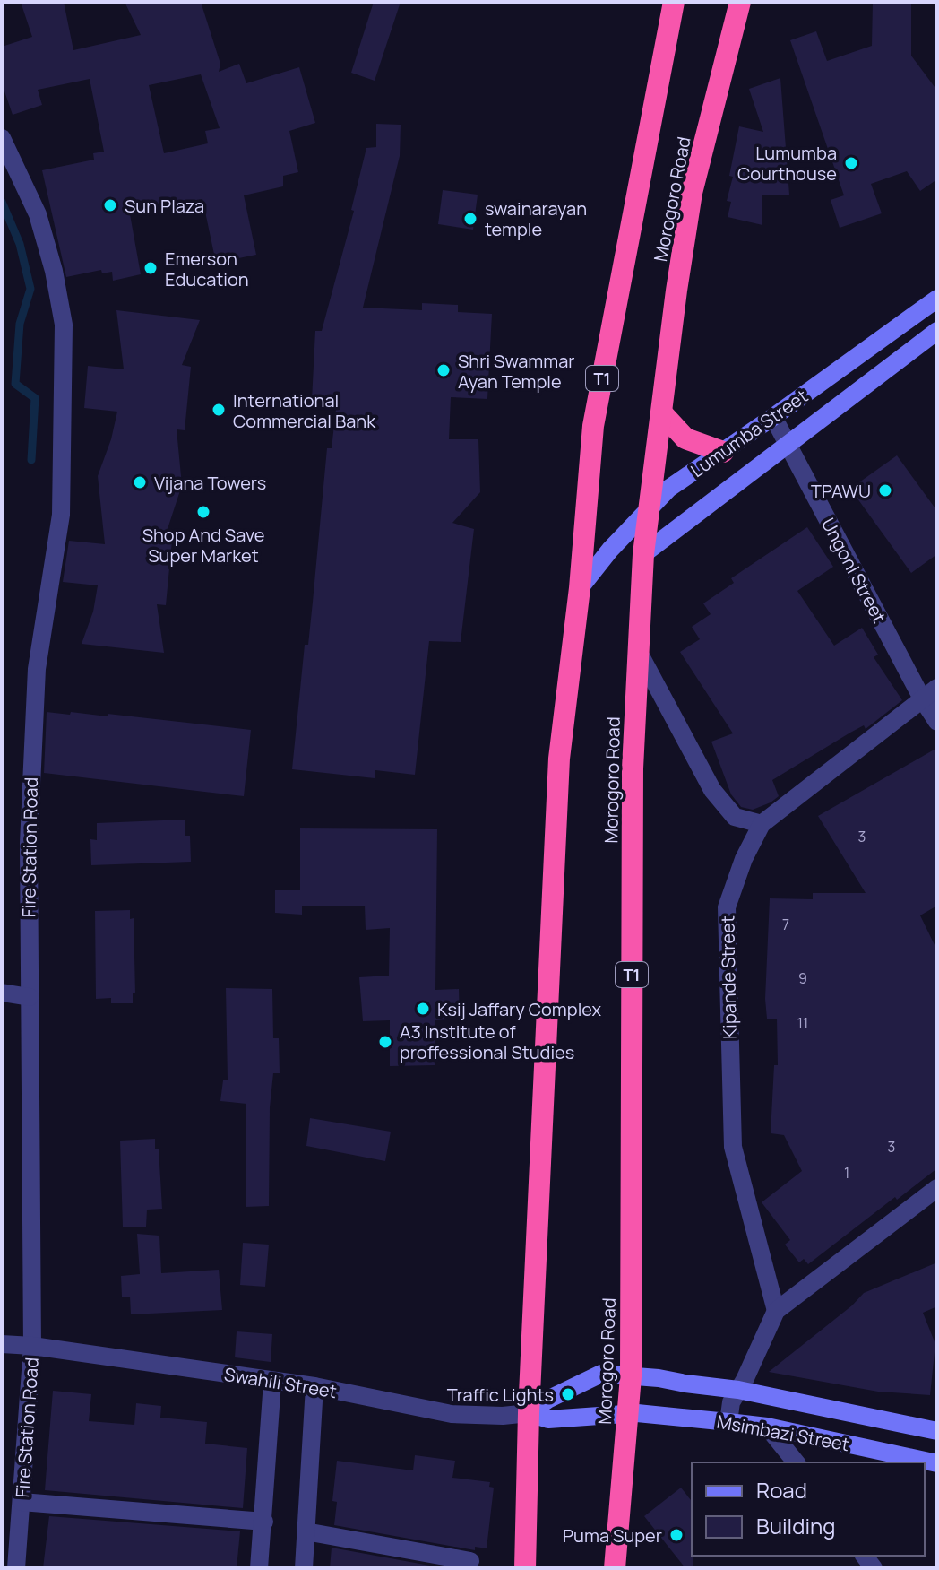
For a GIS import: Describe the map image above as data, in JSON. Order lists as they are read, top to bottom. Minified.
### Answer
{"streets":{"highway":["Morogoro Road","T1"],"street":["Lumumba Street","Ungoni Street","Fire Station Road","Kipande Street","Swahili Street","Msimbazi Street"]},"crossings":[["Morogoro Road","Lumumba Street"],["Morogoro Road","Swahili Street"],["Morogoro Road","Msimbazi Street"],["Lumumba Street","Ungoni Street"],["Ungoni Street","Kipande Street"],["Fire Station Road","Swahili Street"],["Swahili Street","Msimbazi Street"]],"places":["Lumumba Courthouse","Sun Plaza","swainarayan temple","Emerson Education","Shri Swammar Ayan Temple","International Commercial Bank","Vijana Towers","TPAWU","Shop And Save Super Market","Ksij Jaffary Complex","A3 Institute of proffessional Studies","Traffic Lights","Puma Super"],"house_numbers":["3","7","9","11","3","1"],"legend":["Road","Building"]}
